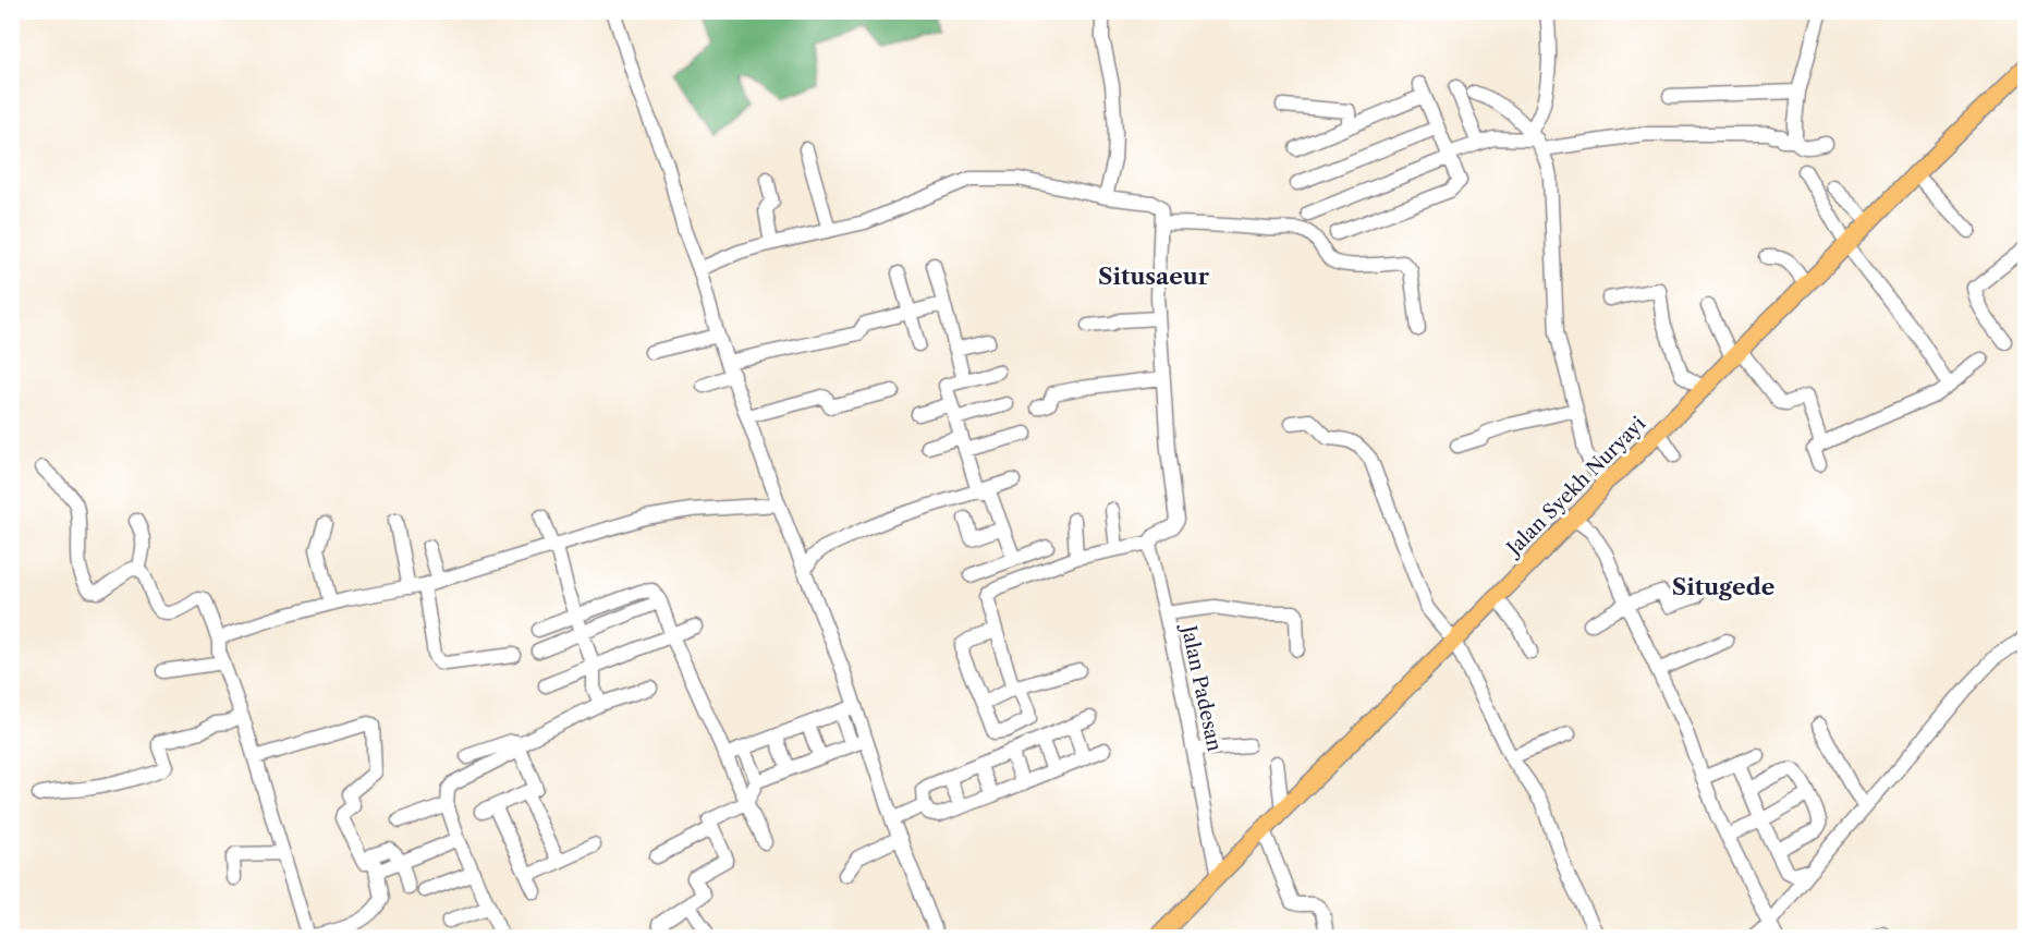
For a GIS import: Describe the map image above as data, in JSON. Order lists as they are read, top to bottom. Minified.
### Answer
{"streets":{"main road":["Jalan Syekh Nuryayi"],"street":["Jalan Padesan"]},"crossings":[["Jalan Syekh Nuryayi","Jalan Padesan"]],"districts":["Situsaeur","Situgede"]}
